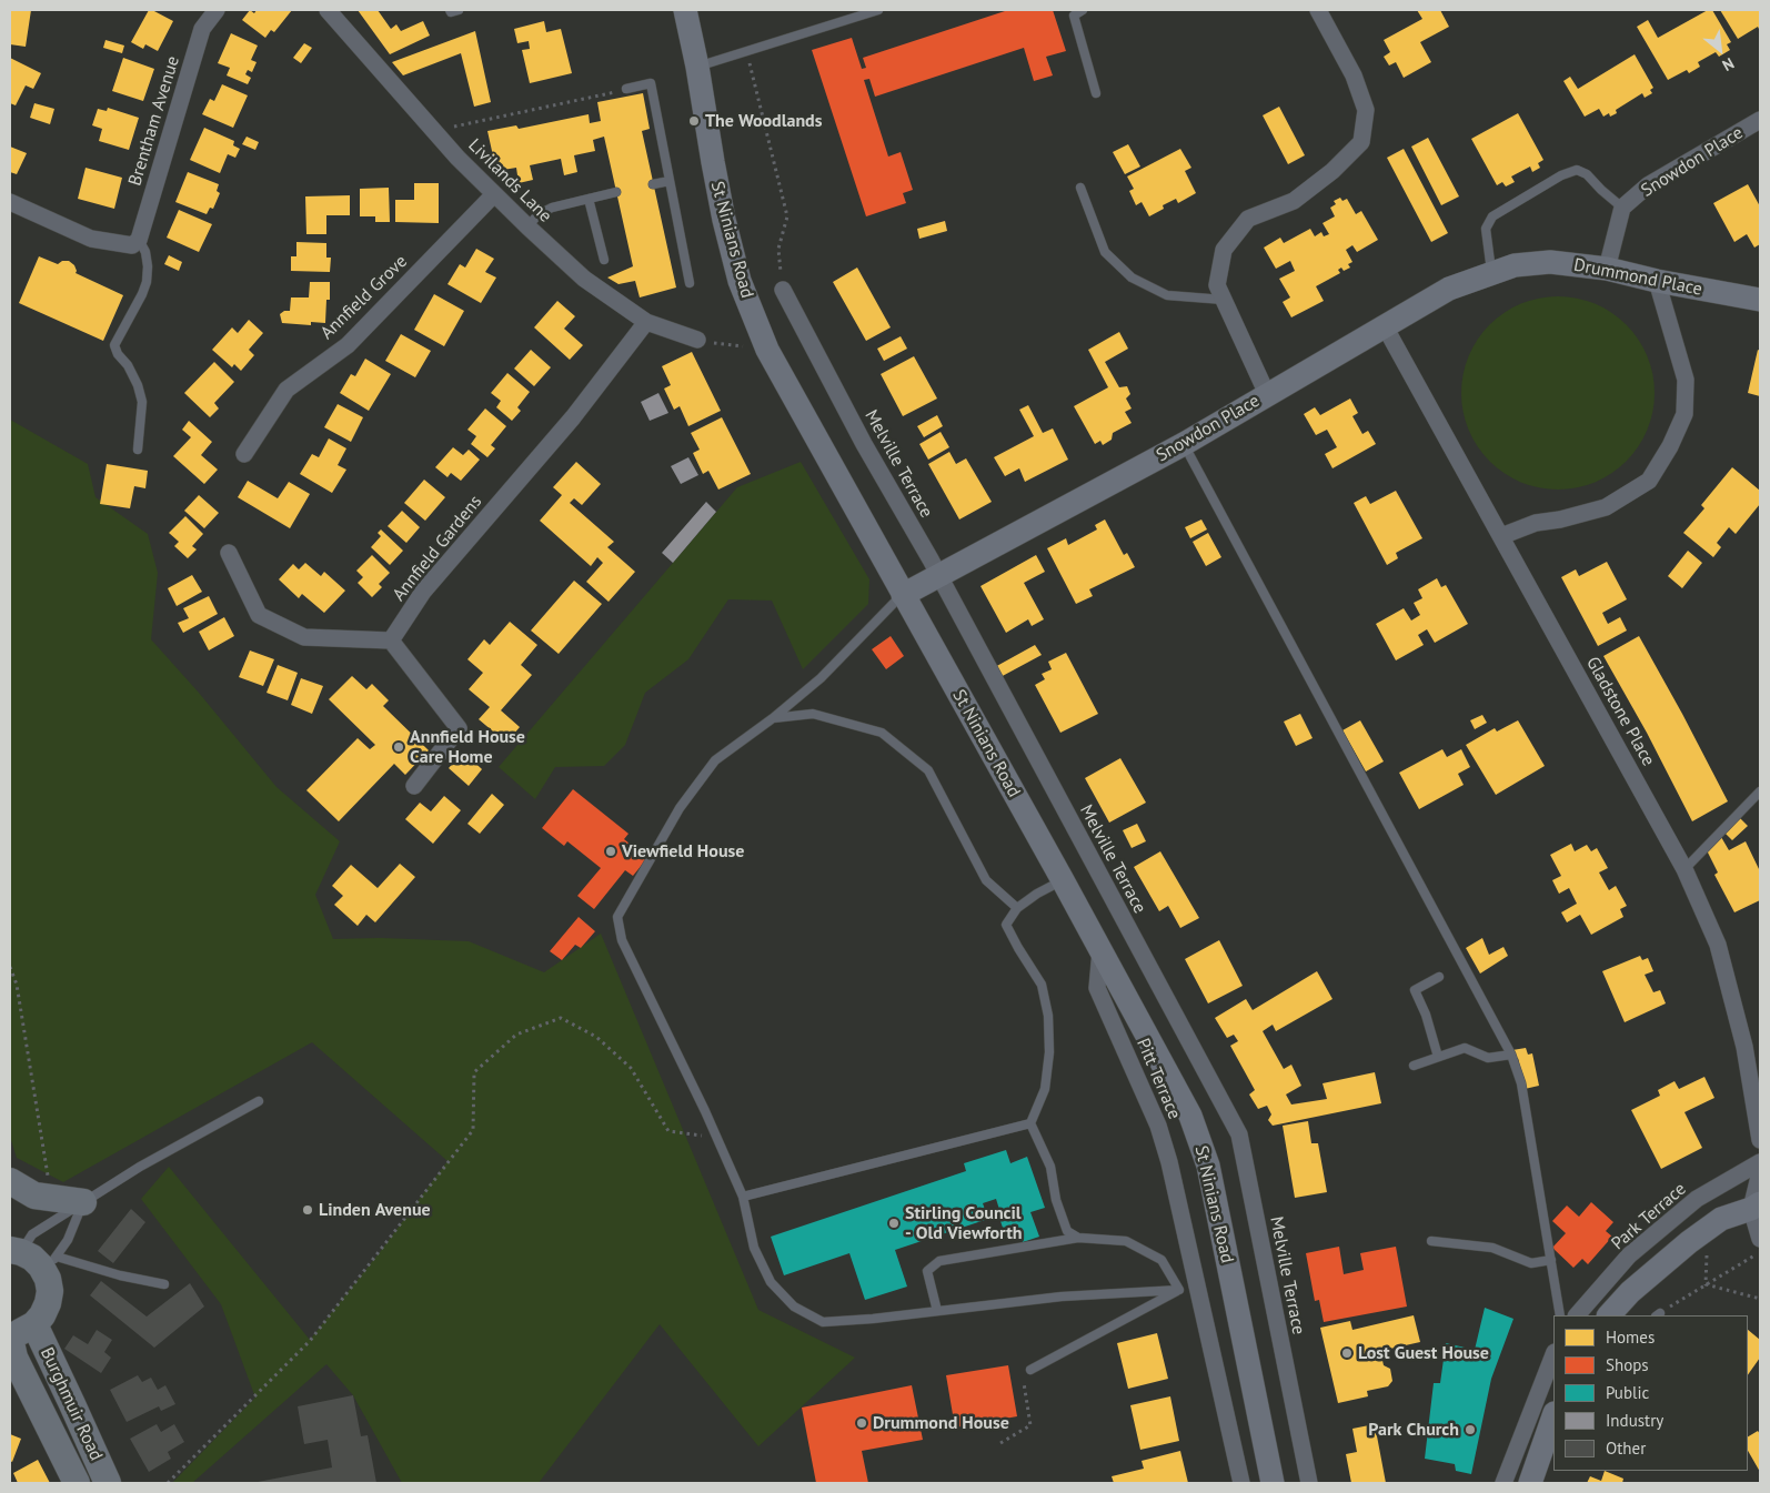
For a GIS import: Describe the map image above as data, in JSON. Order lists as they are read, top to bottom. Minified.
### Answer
{"streets":{"main road":["Snowdon Place","St Ninians Road","Drummond Place","Burghmuir Road"],"street":["Brentham Avenue","Livilands Lane","Annfield Grove","Melville Terrace","Annfield Gardens","Gladstone Place","Pitt Terrace","Park Terrace"]},"crossings":[["Snowdon Place","St Ninians Road"],["Snowdon Place","Drummond Place"],["Snowdon Place","Melville Terrace"],["Snowdon Place","Gladstone Place"],["Livilands Lane","Annfield Grove"],["Livilands Lane","Annfield Gardens"],["St Ninians Road","Pitt Terrace"]],"places":["The Woodlands","Annfield House Care Home","Viewfield House","Linden Avenue","Stirling Council - Old Viewforth","Lost Guest House","Drummond House","Park Church"],"legend":["Homes","Shops","Public","Industry","Other"],"north":"bottom right"}
